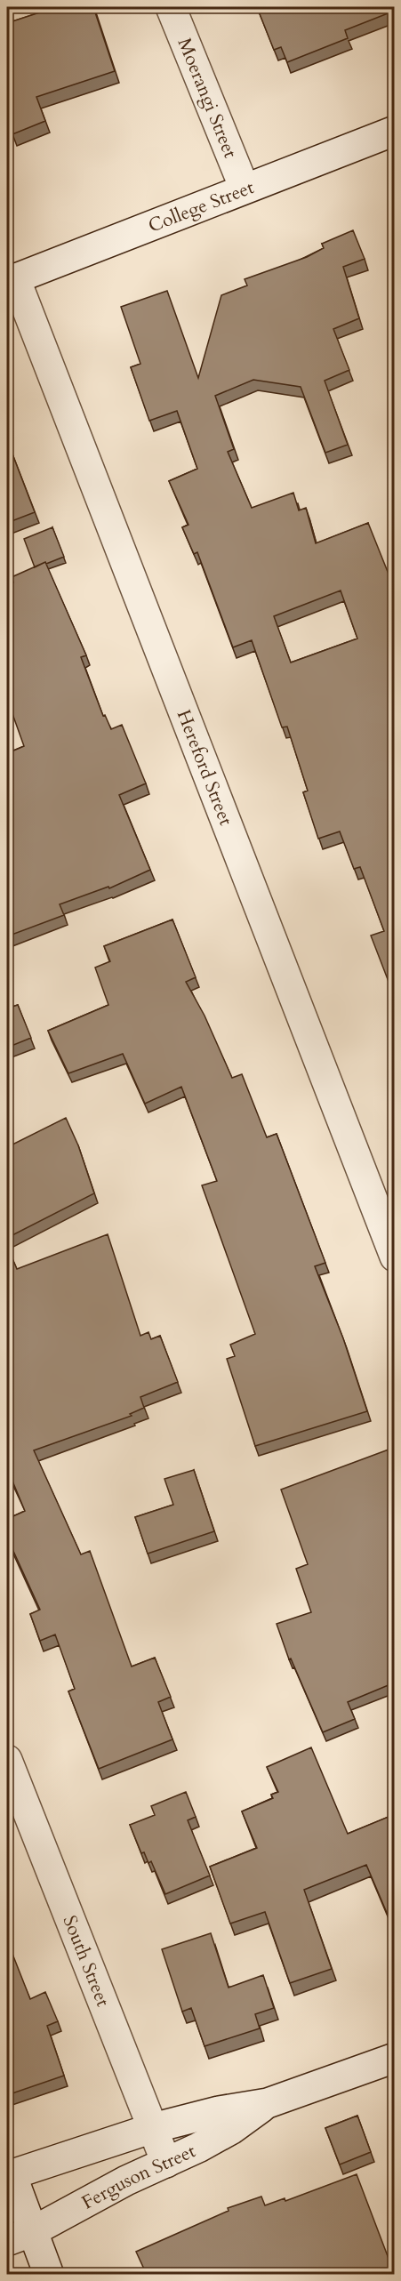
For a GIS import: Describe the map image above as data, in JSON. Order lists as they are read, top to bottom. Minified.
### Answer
{"streets":{"street":["Moerangi Street","College Street","Hereford Street","South Street","Ferguson Street"]},"crossings":[["Moerangi Street","College Street"],["College Street","Hereford Street"],["South Street","Ferguson Street"]]}
